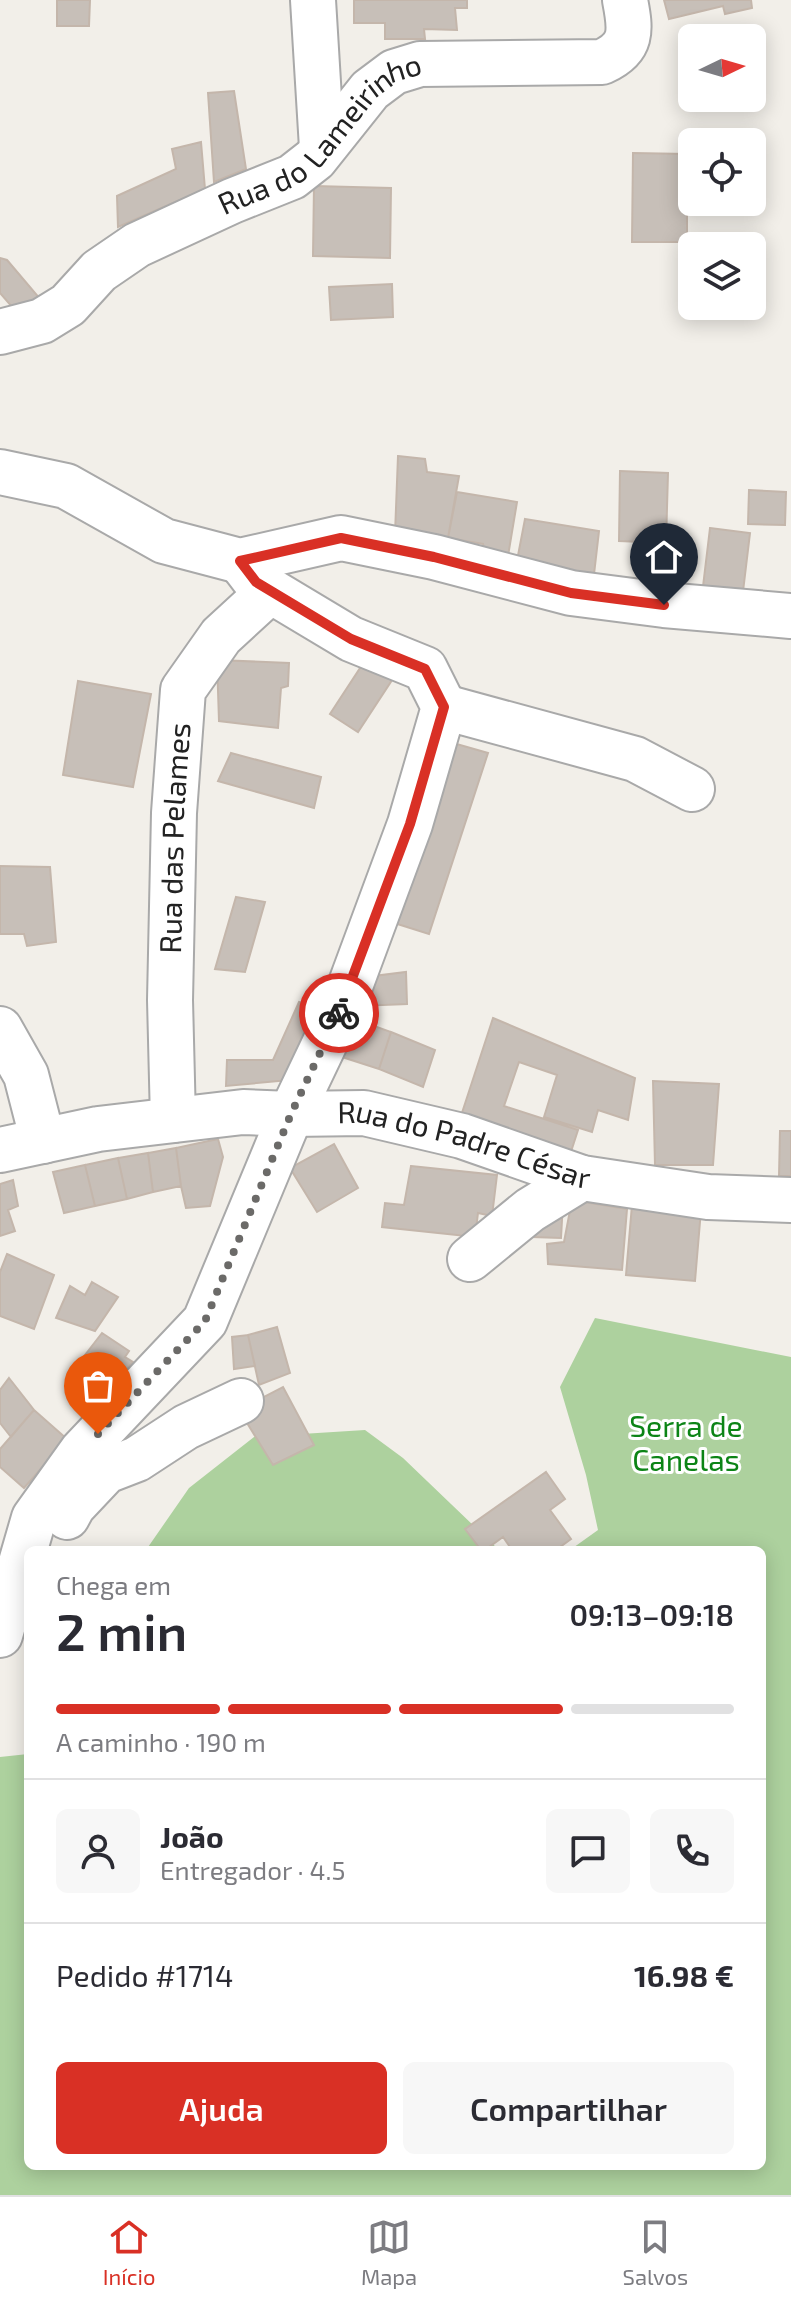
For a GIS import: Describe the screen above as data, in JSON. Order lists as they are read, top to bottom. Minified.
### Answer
{"streets":{"street":["Rua do Lameirinho","Rua das Pelames","Rua do Padre César"]},"crossings":[["Rua das Pelames","Rua do Padre César"]],"parks":["Serra de Canelas"],"north":"right","page":{"heading":["2 min","Chega em","09:13–09:18"],"panel":["João","Entregador · 4.5","Pedido #1714","16.98 €"],"bar":"A caminho · 190 m","buttons":["Ajuda","Compartilhar"],"tabs":["Início","Mapa","Salvos"]}}
